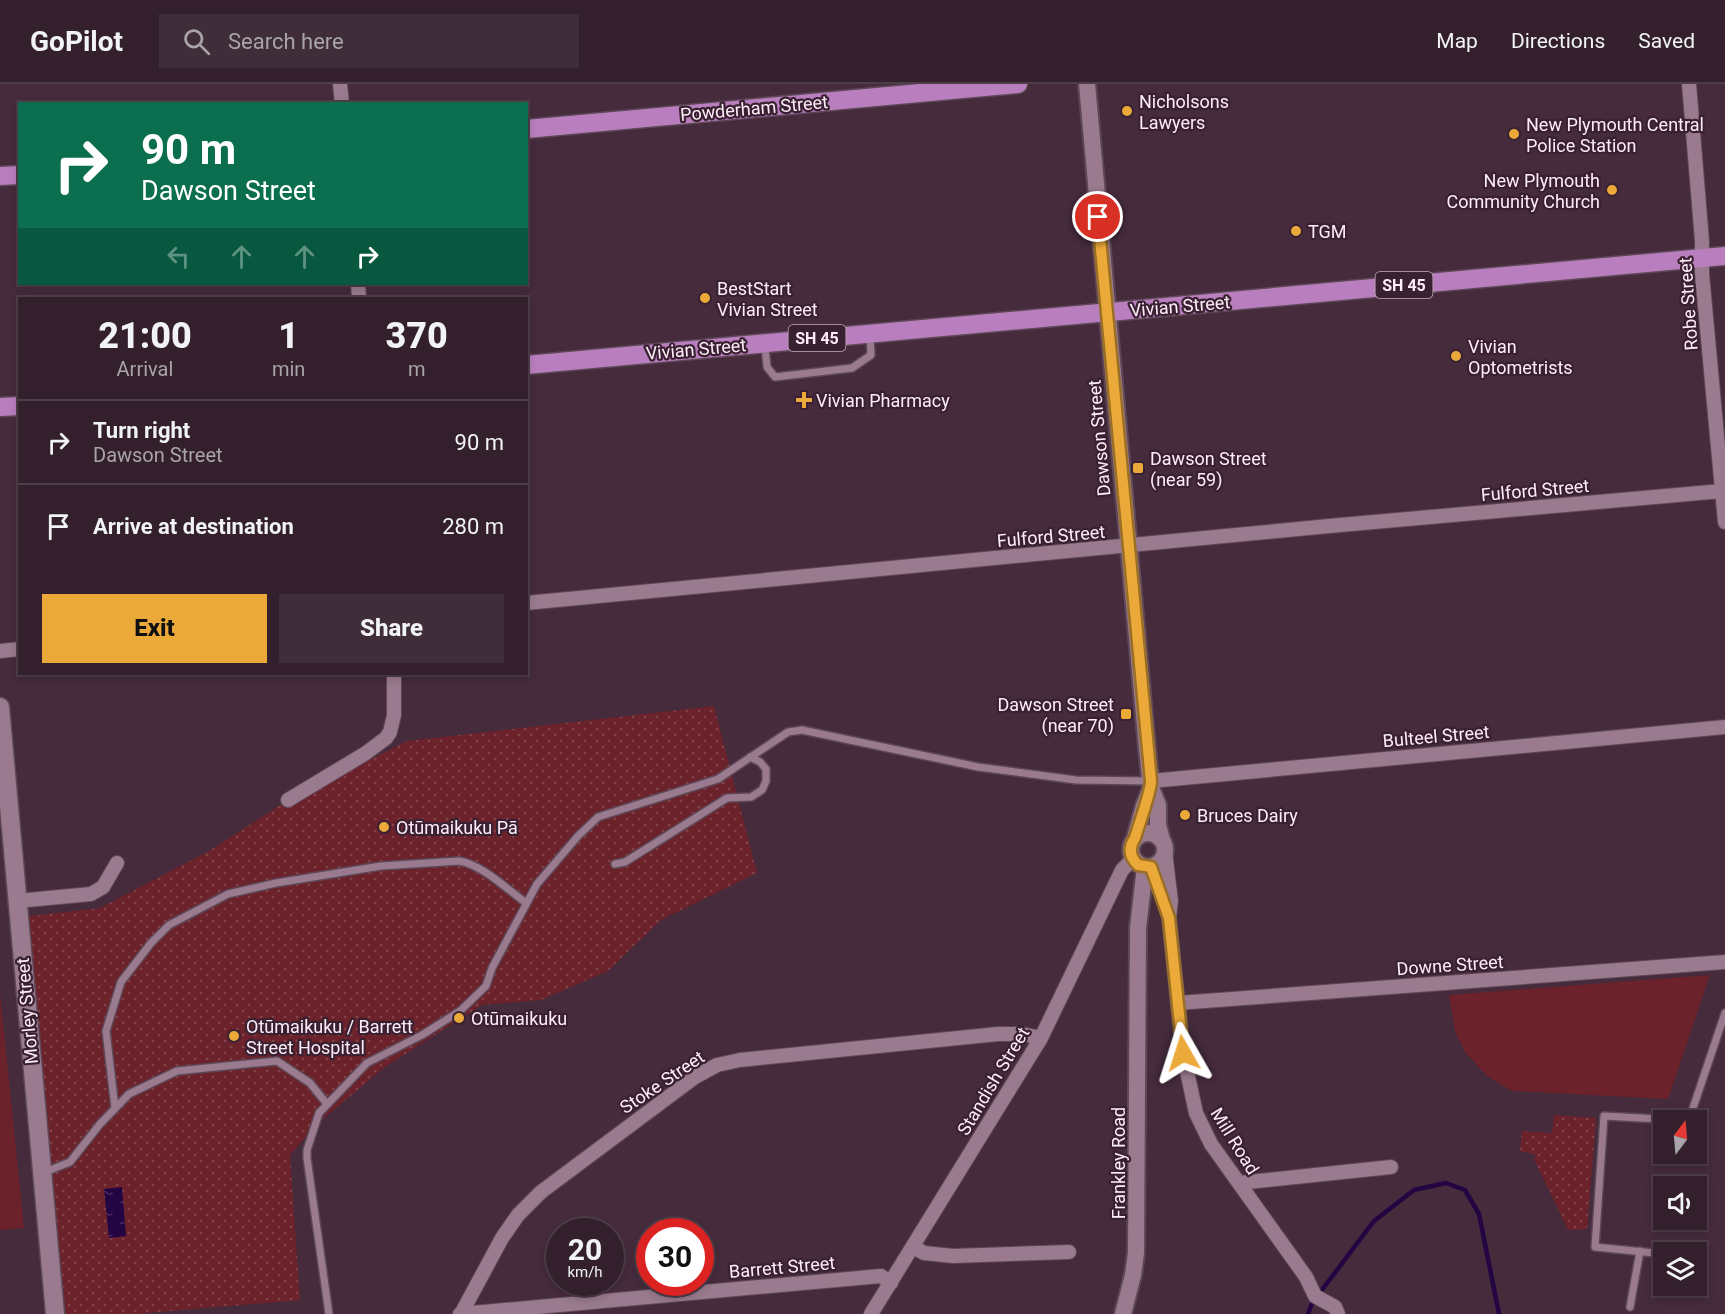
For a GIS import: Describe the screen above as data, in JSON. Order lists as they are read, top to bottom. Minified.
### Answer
{"streets":{"main road":["Powderham Street","SH 45","Vivian Street","Morley Street"],"street":["Robe Street","Dawson Street","Fulford Street","Bulteel Street","Downe Street","Standish Street","Stoke Street","Mill Road","Frankley Road","Barrett Street"]},"crossings":[["Robe Street","Vivian Street"],["Robe Street","Fulford Street"],["Vivian Street","Dawson Street"],["Dawson Street","Fulford Street"],["Dawson Street","Bulteel Street"],["Dawson Street","Standish Street"],["Dawson Street","Mill Road"],["Dawson Street","Frankley Road"],["Downe Street","Mill Road"],["Standish Street","Stoke Street"],["Standish Street","Mill Road"],["Standish Street","Frankley Road"],["Standish Street","Barrett Street"],["Stoke Street","Barrett Street"],["Mill Road","Frankley Road"]],"places":{"other":["Nicholsons Lawyers","New Plymouth Central Police Station","New Plymouth Community Church","TGM","BestStart Vivian Street","Vivian Optometrists","Bruces Dairy","Otūmaikuku Pā","Otūmaikuku","Otūmaikuku / Barrett Street Hospital"],"health":["Vivian Pharmacy"],"transit":["Dawson Street (near 59)","Dawson Street (near 70)"]},"north":"top","page":{"header":"GoPilot","search":"Search here","nav":["Map","Directions","Saved"],"turn":["90 m","Dawson Street"],"eta":["21:00","Arrival","1","min","370","m"],"list":[{"name":"Turn right","note":"Dawson Street","value":"90 m"},{"name":"Arrive at destination","value":"280 m"}],"buttons":["Exit","Share"],"speed":"20 km/h","limit":"30"}}
